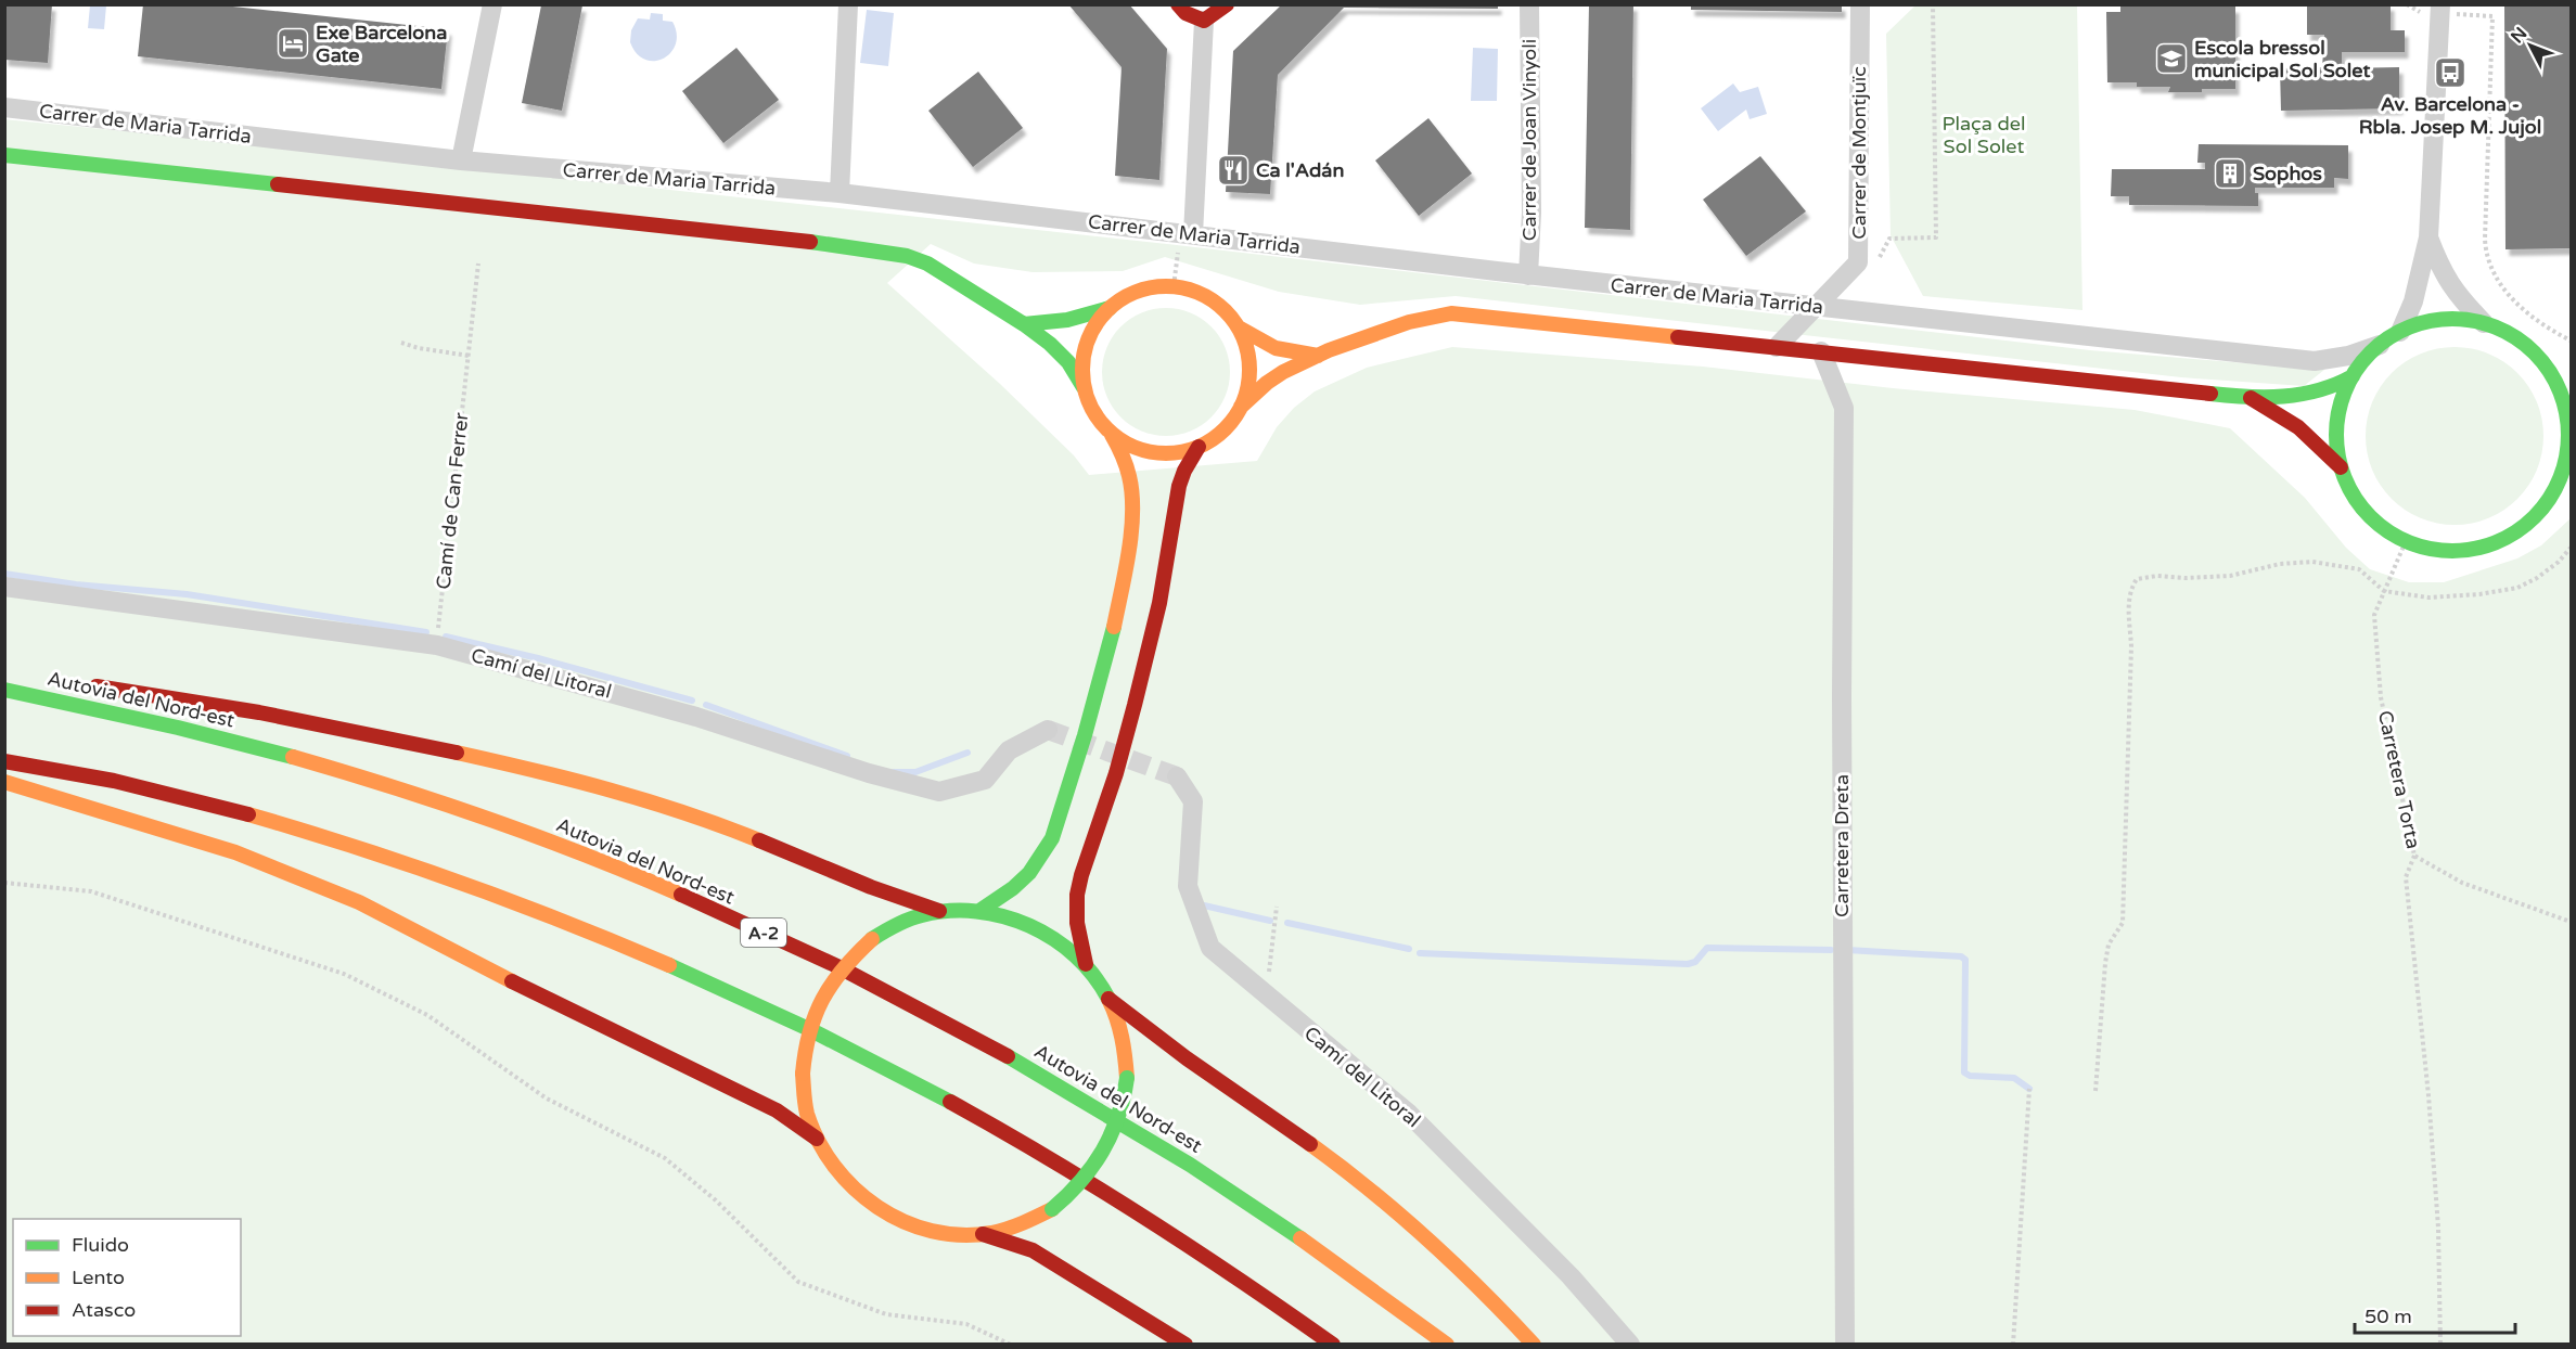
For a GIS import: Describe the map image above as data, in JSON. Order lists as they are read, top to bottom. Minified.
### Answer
{"streets":{"main road":["Autovia del Nord-est","A-2"],"street":["Carrer de Maria Tarrida","Carrer de Joan Vinyoli","Carrer de Montjuïc","Camí del Litoral","Carretera Dreta"],"path":["Camí de Can Ferrer","Carretera Torta"]},"crossings":[["Carrer de Maria Tarrida","Carrer de Joan Vinyoli"],["Carrer de Maria Tarrida","Carrer de Montjuïc"],["Carrer de Maria Tarrida","Carretera Torta"],["Camí de Can Ferrer","Camí del Litoral"]],"parks":["Plaça del Sol Solet"],"places":{"hotel":["Exe Barcelona Gate"],"school or university":["Escola bressol municipal Sol Solet"],"bus stop":["Av. Barcelona - Rbla. Josep M. Jujol"],"restaurant":["Ca l'Adán"],"building":["Sophos"]},"legend":["Fluido","Lento","Atasco"],"scale_bar":"50 m","north":"top left"}
